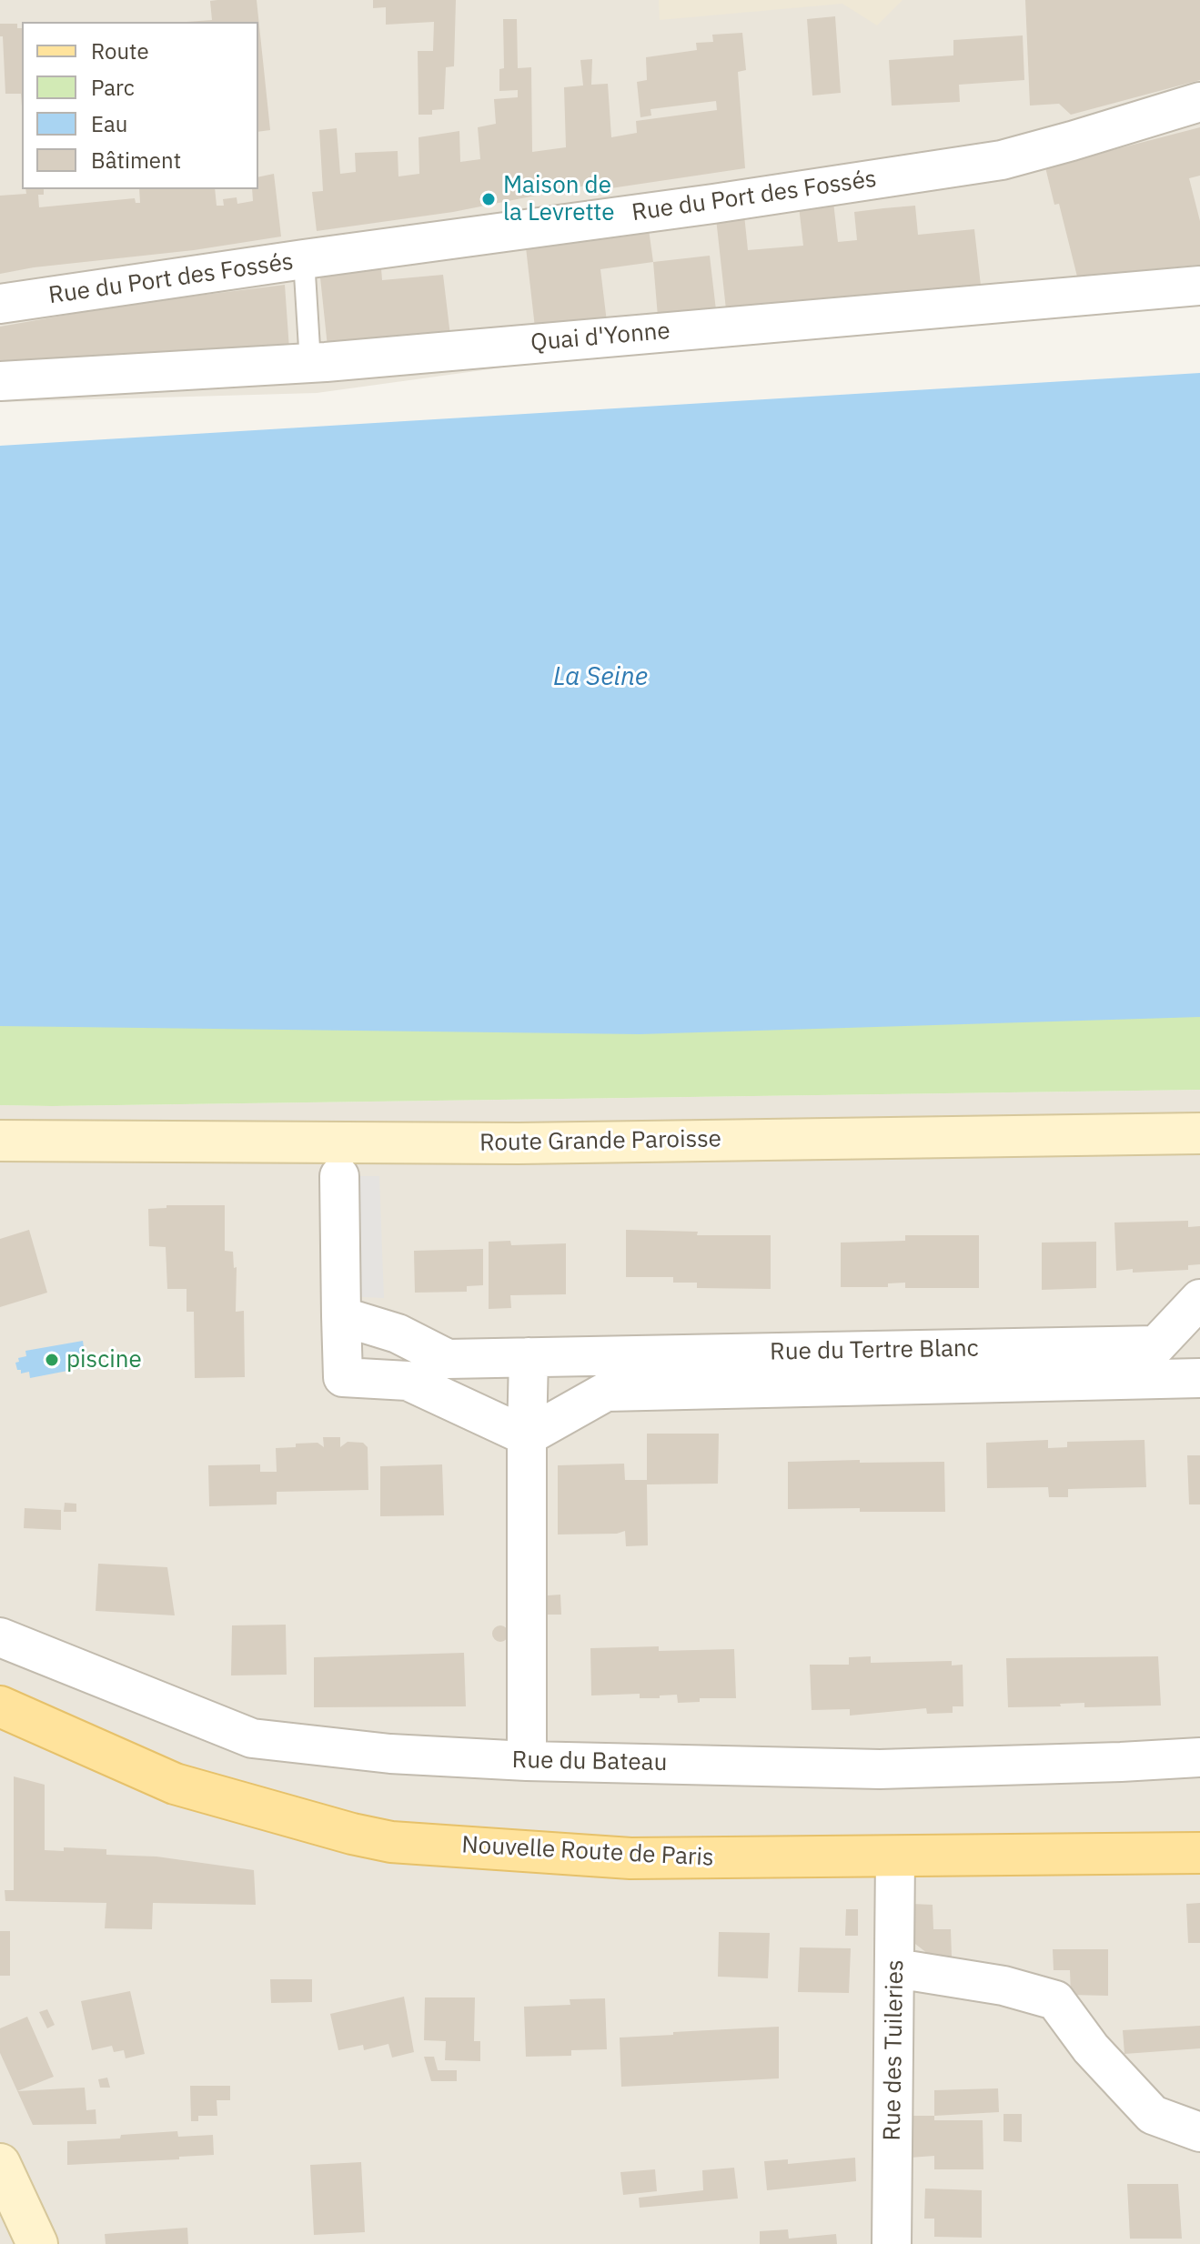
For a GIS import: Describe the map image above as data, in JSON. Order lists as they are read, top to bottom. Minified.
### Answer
{"streets":{"main road":["Route Grande Paroisse","Nouvelle Route de Paris"],"street":["Rue du Port des Fossés","Quai d'Yonne","Rue du Tertre Blanc","Rue du Bateau","Rue des Tuileries"]},"crossings":[["Nouvelle Route de Paris","Rue des Tuileries"]],"water":["La Seine"],"places":["Maison de la Levrette","piscine"],"legend":["Route","Parc","Eau","Bâtiment"]}
